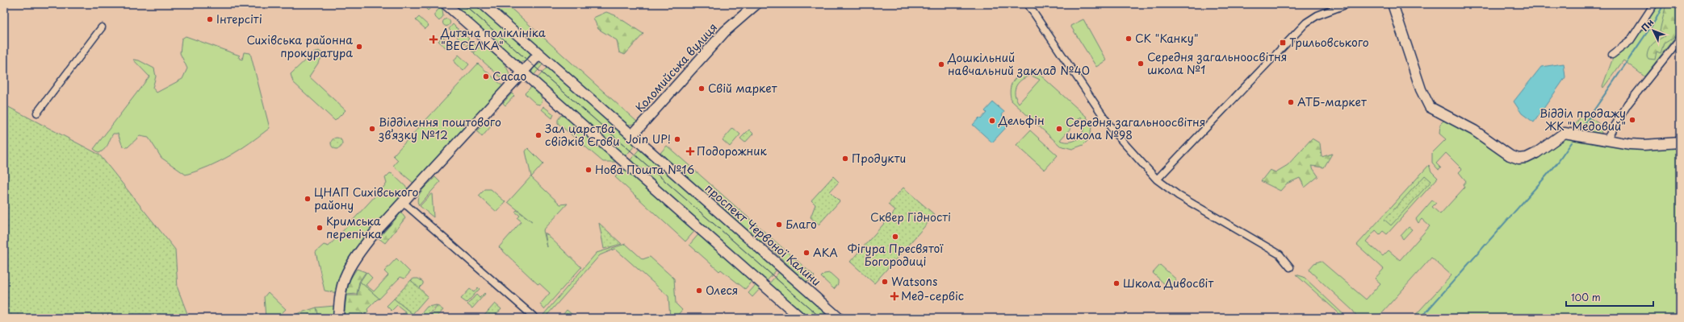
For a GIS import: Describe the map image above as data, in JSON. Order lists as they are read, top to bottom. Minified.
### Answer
{"streets":{"main road":["Коломийська вулиця","проспект Червоної Калини"]},"crossings":[["Коломийська вулиця","проспект Червоної Калини"]],"parks":["Сквер Гідності"],"places":{"other":["Інтерсіті","СК \"Канку\"","Сихівська районна прокуратура","Середня загальноосвітня школа №1","Дошкільний навчальний заклад №40","Cacao","Свiй маркет","АТБ-маркет","Відділ продажу ЖК \"Медовий\"","Дельфін","Відділення поштового зв’язку №12","Середня загальноосвітня школа №98","Зал царства свідків Єгови","Join UP!","Продукти","Нова Пошта №16","ЦНАП Сихівського району","Благо","Кримська перепічка","Фігура Пресвятої Богородиці","АКА","Watsons","Школа Дивосвіт","Олеся"],"health":["Дитяча поліклініка \"ВЕСЕЛКА\"","Подорожник","Мед-сервіс"],"transit":["Трильовського"]},"scale_bar":"100 m","north":"top left"}
